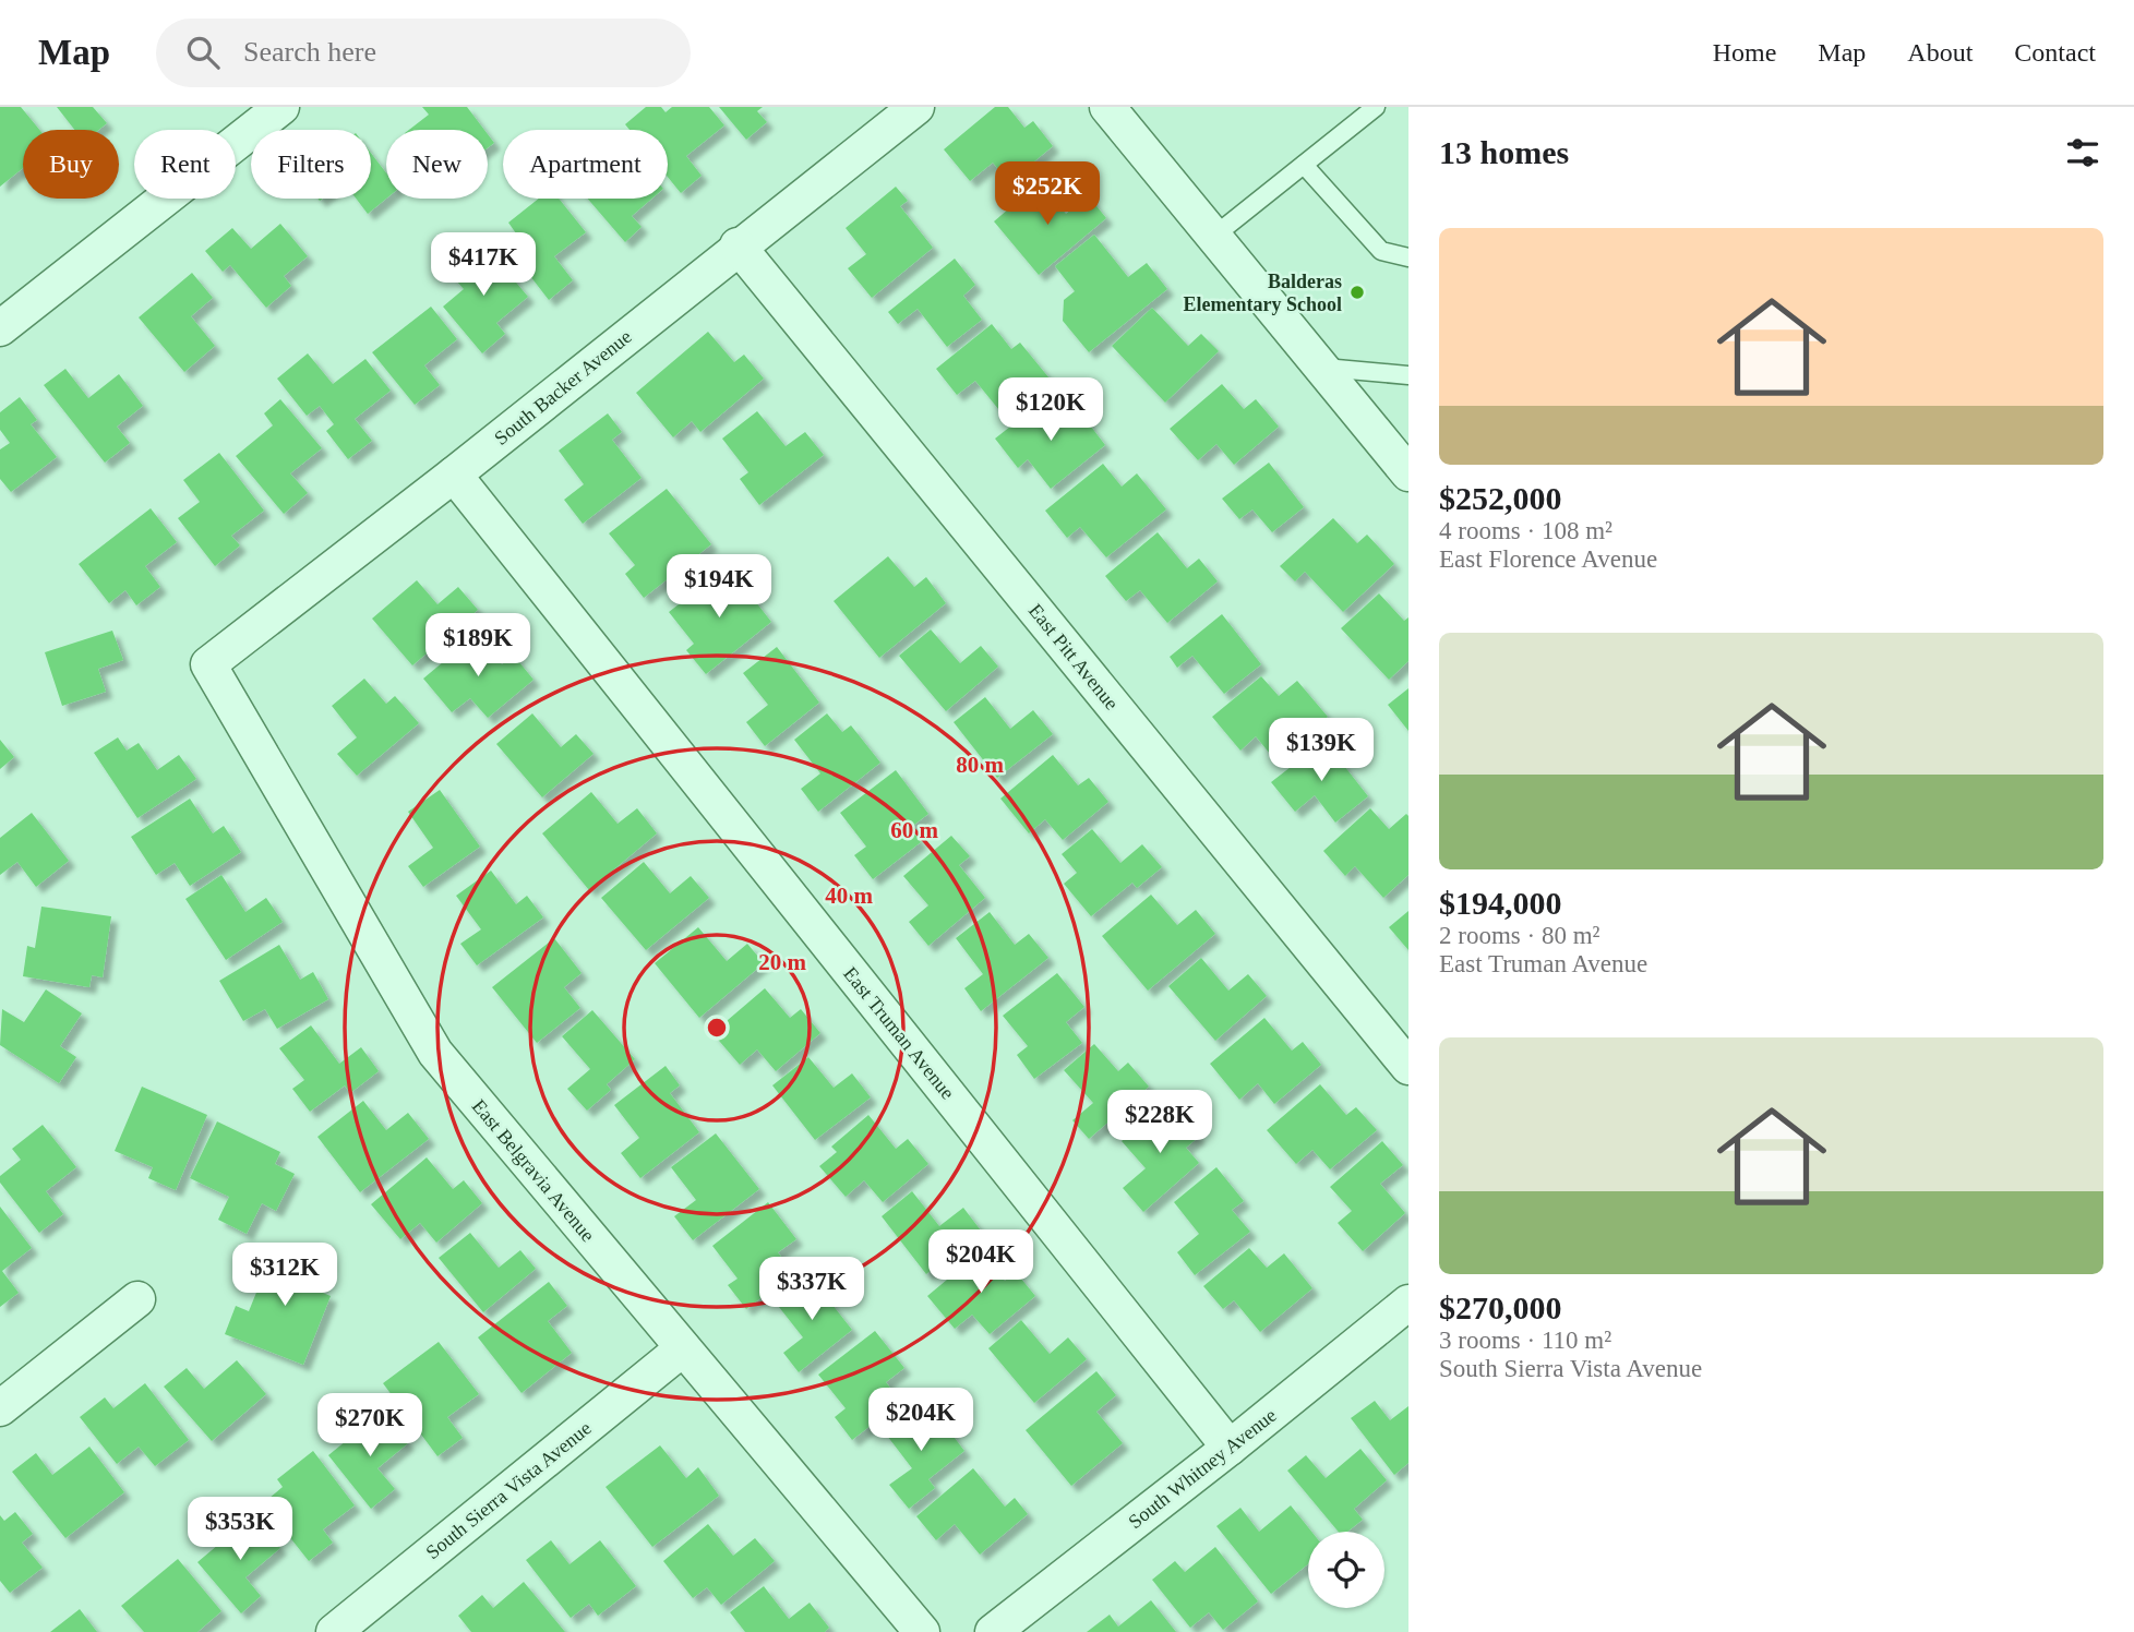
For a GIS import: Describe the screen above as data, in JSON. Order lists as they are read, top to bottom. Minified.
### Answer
{"streets":{"street":["South Backer Avenue","East Pitt Avenue","East Truman Avenue","East Belgravia Avenue","South Whitney Avenue","South Sierra Vista Avenue"]},"crossings":[["South Backer Avenue","East Pitt Avenue"],["South Backer Avenue","East Truman Avenue"],["South Backer Avenue","East Belgravia Avenue"],["East Truman Avenue","South Whitney Avenue"],["East Belgravia Avenue","South Sierra Vista Avenue"]],"places":["Balderas Elementary School"],"page":{"header":"Map","search":"Search here","nav":["Home","Map","About","Contact"],"heading":"13 homes","chip":["Buy","Rent","Filters","New","Apartment"],"price":["$252K","$417K","$120K","$194K","$189K","$139K","$228K","$204K","$312K","$337K","$204K","$270K","$353K"],"list":[{"name":"$252,000","note":"4 rooms · 108 m² · East Florence Avenue"},{"name":"$194,000","note":"2 rooms · 80 m² · East Truman Avenue"},{"name":"$270,000","note":"3 rooms · 110 m² · South Sierra Vista Avenue"}]},"rings":["80 m","60 m","40 m","20 m"]}
